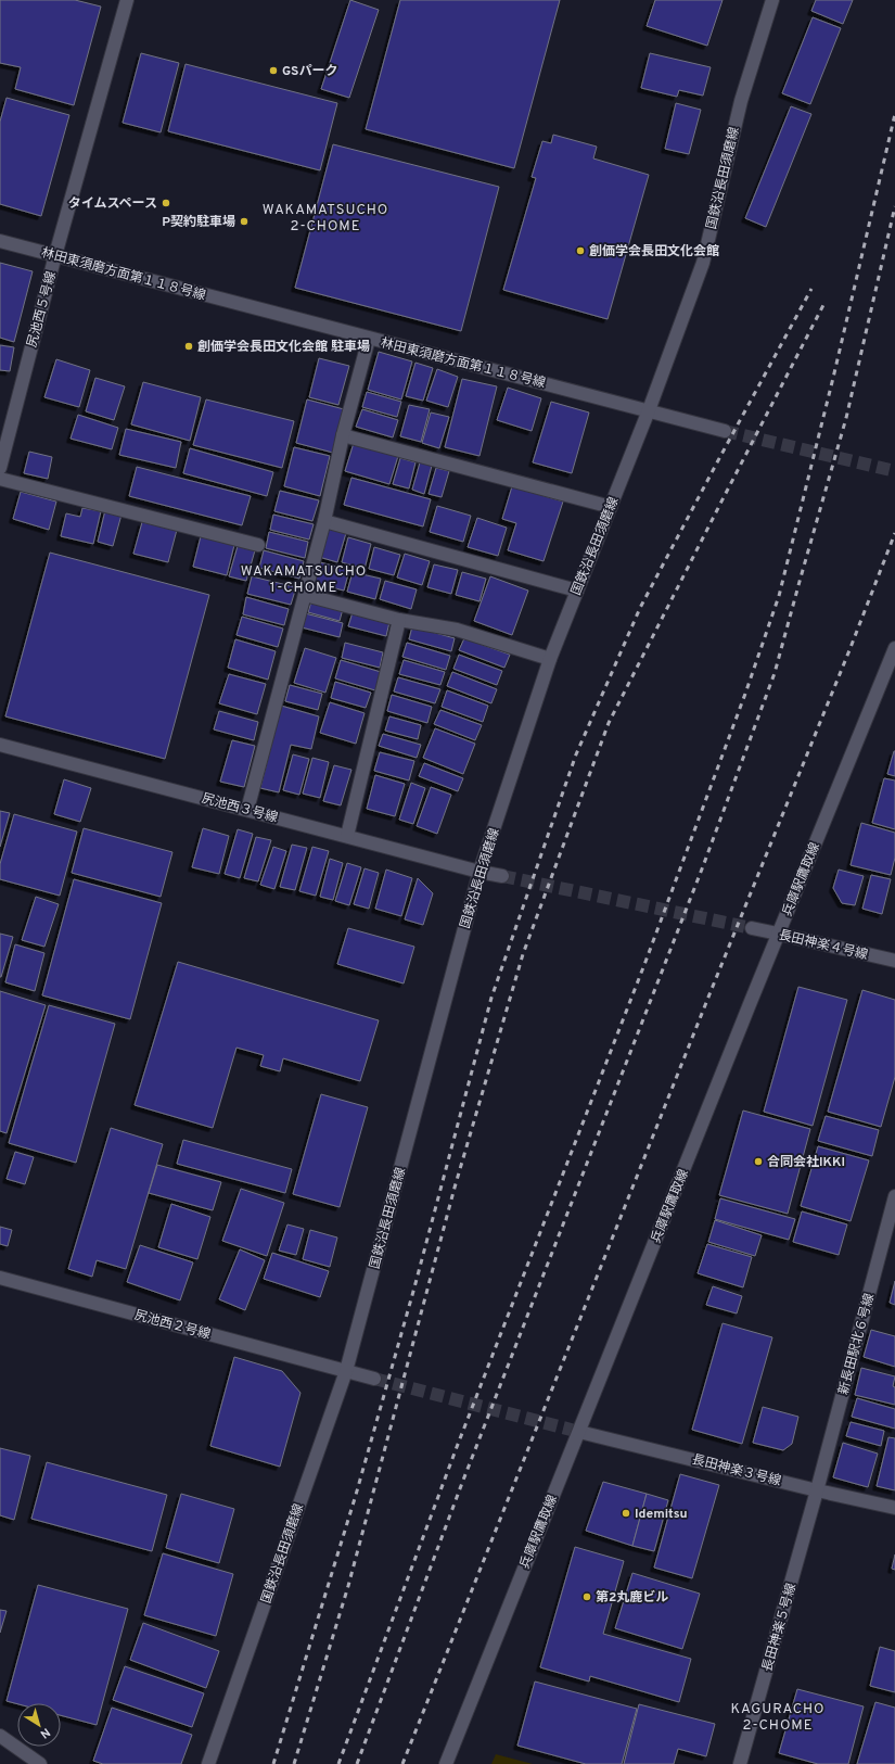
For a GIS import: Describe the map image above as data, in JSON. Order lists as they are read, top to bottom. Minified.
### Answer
{"streets":{"street":["国鉄沿長田須磨線","林田東須磨方面第１１８号線","尻池西５号線","尻池西３号線","兵庫駅鷹取線","長田神楽４号線","尻池西２号線","新長田駅北６号線","長田神楽３号線","長田神楽５号線"]},"crossings":[["国鉄沿長田須磨線","林田東須磨方面第１１８号線"],["国鉄沿長田須磨線","尻池西３号線"],["国鉄沿長田須磨線","尻池西２号線"],["林田東須磨方面第１１８号線","尻池西５号線"],["兵庫駅鷹取線","長田神楽４号線"],["兵庫駅鷹取線","長田神楽３号線"],["新長田駅北６号線","長田神楽３号線"],["新長田駅北６号線","長田神楽５号線"],["長田神楽３号線","長田神楽５号線"]],"districts":["WAKAMATSUCHO 2-CHOME","WAKAMATSUCHO 1-CHOME","KAGURACHO 2-CHOME"],"places":["GSパーク","タイムスペース","P契約駐車場","創価学会長田文化会館","創価学会長田文化会館 駐車場","合同会社IKKI","Idemitsu","第2丸鹿ビル"],"north":"bottom right"}
